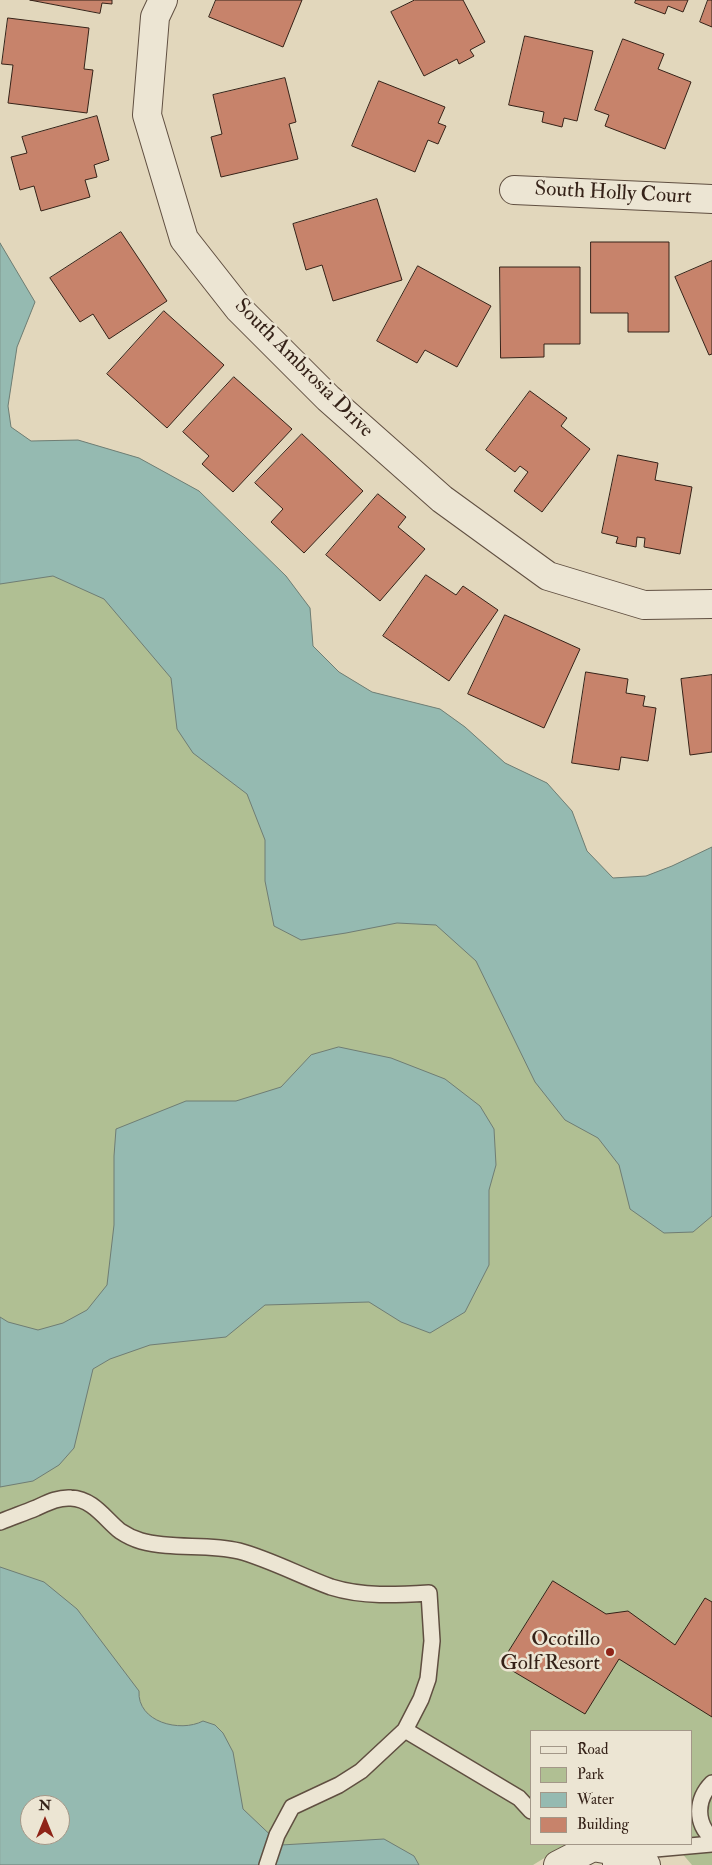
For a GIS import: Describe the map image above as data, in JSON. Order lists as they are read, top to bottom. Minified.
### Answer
{"streets":{"street":["South Holly Court","South Ambrosia Drive"]},"places":["Ocotillo Golf Resort"],"legend":["Road","Park","Water","Building"],"north":"top"}
